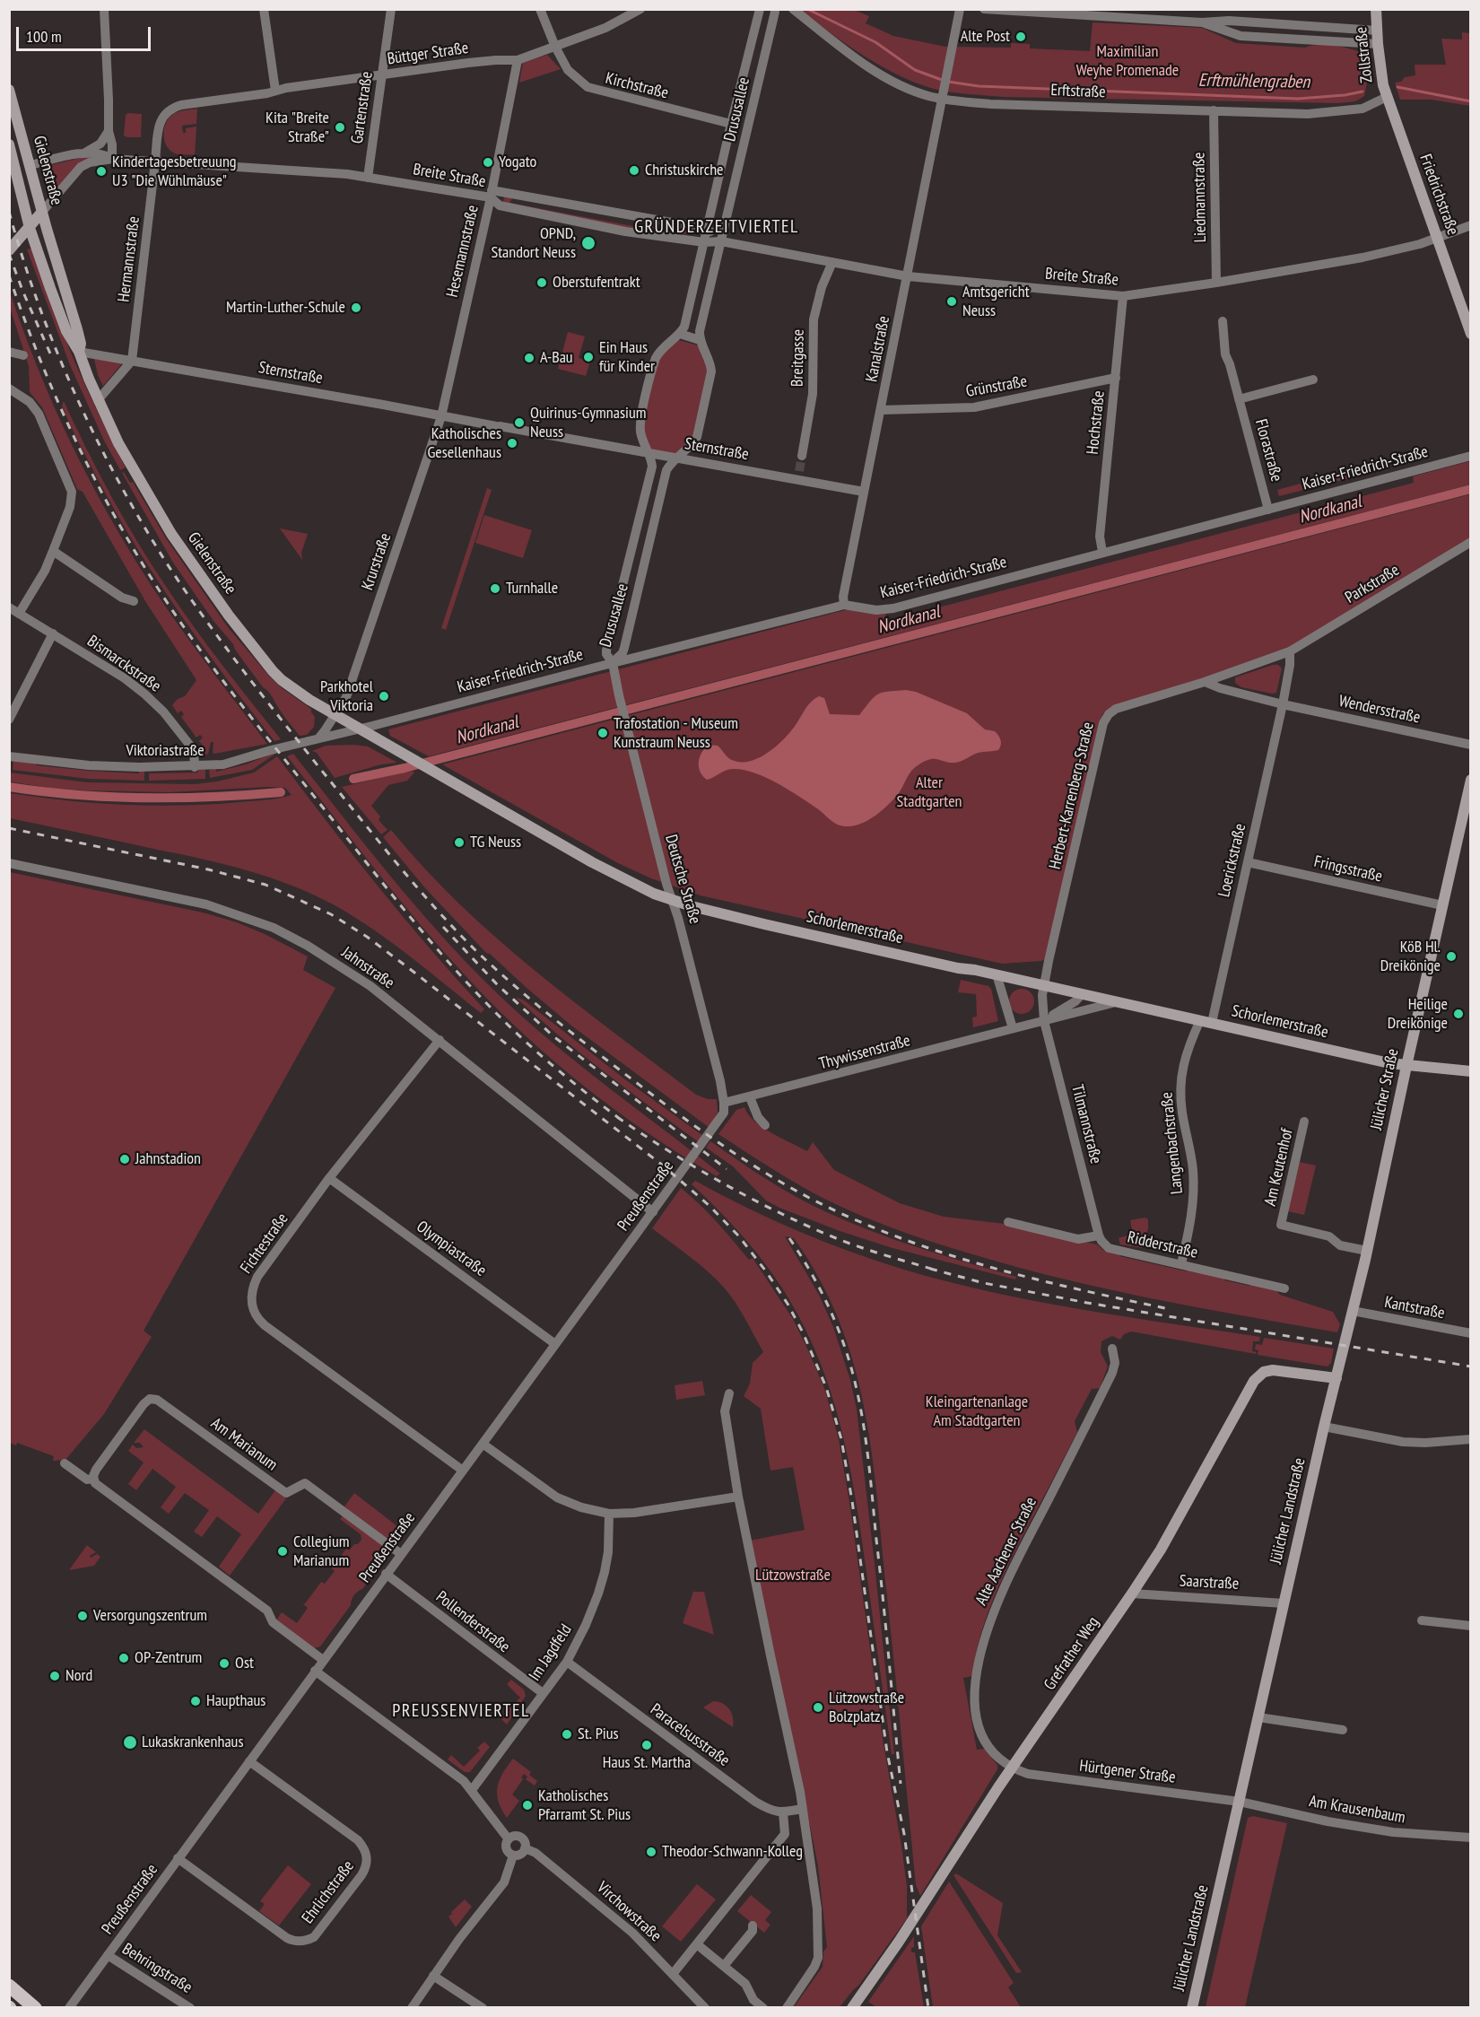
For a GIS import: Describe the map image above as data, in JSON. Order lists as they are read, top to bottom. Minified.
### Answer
{"streets":{"main road":["Zollstraße","Gielenstraße","Friedrichstraße","Schorlemerstraße","Jülicher Straße","Jülicher Landstraße","Grefrather Weg"],"street":["Büttger Straße","Kirchstraße","Erftstraße","Gartenstraße","Drususallee","Breite Straße","Liedmannstraße","Hesemannstraße","Hermannstraße","Kanalstraße","Breitgasse","Sternstraße","Grünstraße","Hochstraße","Florastraße","Kaiser-Friedrich-Straße","Krurstraße","Parkstraße","Bismarckstraße","Wendersstraße","Viktoriastraße","Herbert-Karrenberg-Straße","Loerickstraße","Fringsstraße","Deutsche Straße","Jahnstraße","Thywissenstraße","Tilmannstraße","Langenbachstraße","Am Keutenhof","Preußenstraße","Fichtestraße","Ridderstraße","Olympiastraße","Kantstraße","Am Marianum","Alte Aachener Straße","Saarstraße","Pollenderstraße","Im Jagdfeld","Paracelsusstraße","Hürtgener Straße","Am Krausenbaum","Ehrlichstraße","Virchowstraße","Behringstraße"]},"crossings":[["Büttger Straße","Kirchstraße"],["Büttger Straße","Gartenstraße"],["Büttger Straße","Hesemannstraße"],["Büttger Straße","Hermannstraße"],["Zollstraße","Erftstraße"],["Zollstraße","Friedrichstraße"],["Kirchstraße","Drususallee"],["Erftstraße","Friedrichstraße"],["Erftstraße","Liedmannstraße"],["Erftstraße","Kanalstraße"],["Gartenstraße","Breite Straße"],["Drususallee","Breite Straße"],["Drususallee","Sternstraße"],["Drususallee","Kaiser-Friedrich-Straße"],["Drususallee","Deutsche Straße"],["Gielenstraße","Sternstraße"],["Gielenstraße","Krurstraße"],["Gielenstraße","Schorlemerstraße"],["Breite Straße","Friedrichstraße"],["Breite Straße","Liedmannstraße"],["Breite Straße","Hesemannstraße"],["Breite Straße","Hermannstraße"],["Breite Straße","Kanalstraße"],["Breite Straße","Breitgasse"],["Breite Straße","Hochstraße"],["Hesemannstraße","Sternstraße"],["Hesemannstraße","Krurstraße"],["Hermannstraße","Sternstraße"],["Kanalstraße","Sternstraße"],["Kanalstraße","Grünstraße"],["Kanalstraße","Kaiser-Friedrich-Straße"],["Sternstraße","Krurstraße"],["Grünstraße","Hochstraße"],["Hochstraße","Kaiser-Friedrich-Straße"],["Florastraße","Kaiser-Friedrich-Straße"],["Kaiser-Friedrich-Straße","Viktoriastraße"],["Kaiser-Friedrich-Straße","Deutsche Straße"],["Kaiser-Friedrich-Straße","Schorlemerstraße"],["Krurstraße","Schorlemerstraße"],["Parkstraße","Wendersstraße"],["Parkstraße","Herbert-Karrenberg-Straße"],["Parkstraße","Loerickstraße"],["Bismarckstraße","Viktoriastraße"],["Wendersstraße","Herbert-Karrenberg-Straße"],["Wendersstraße","Loerickstraße"],["Viktoriastraße","Schorlemerstraße"],["Herbert-Karrenberg-Straße","Schorlemerstraße"],["Herbert-Karrenberg-Straße","Thywissenstraße"],["Herbert-Karrenberg-Straße","Tilmannstraße"],["Loerickstraße","Fringsstraße"],["Loerickstraße","Schorlemerstraße"],["Loerickstraße","Langenbachstraße"],["Fringsstraße","Jülicher Straße"],["Deutsche Straße","Schorlemerstraße"],["Deutsche Straße","Thywissenstraße"],["Deutsche Straße","Preußenstraße"],["Schorlemerstraße","Thywissenstraße"],["Schorlemerstraße","Jülicher Straße"],["Schorlemerstraße","Langenbachstraße"],["Jahnstraße","Preußenstraße"],["Jahnstraße","Fichtestraße"],["Thywissenstraße","Tilmannstraße"],["Thywissenstraße","Preußenstraße"],["Jülicher Straße","Am Keutenhof"],["Jülicher Straße","Kantstraße"],["Jülicher Straße","Jülicher Landstraße"],["Tilmannstraße","Ridderstraße"],["Langenbachstraße","Ridderstraße"],["Preußenstraße","Fichtestraße"],["Preußenstraße","Olympiastraße"],["Preußenstraße","Am Marianum"],["Preußenstraße","Pollenderstraße"],["Preußenstraße","Ehrlichstraße"],["Preußenstraße","Behringstraße"],["Fichtestraße","Olympiastraße"],["Kantstraße","Jülicher Landstraße"],["Jülicher Landstraße","Saarstraße"],["Jülicher Landstraße","Grefrather Weg"],["Jülicher Landstraße","Hürtgener Straße"],["Jülicher Landstraße","Am Krausenbaum"],["Alte Aachener Straße","Grefrather Weg"],["Alte Aachener Straße","Hürtgener Straße"],["Saarstraße","Grefrather Weg"],["Pollenderstraße","Im Jagdfeld"],["Im Jagdfeld","Paracelsusstraße"],["Grefrather Weg","Hürtgener Straße"],["Hürtgener Straße","Am Krausenbaum"]],"districts":["GRÜNDERZEITVIERTEL","PREUSSENVIERTEL"],"water":["Erftmühlengraben","Nordkanal"],"parks":["Maximilian Weyhe Promenade","Alter Stadtgarten","Kleingartenanlage Am Stadtgarten","Lützowstraße"],"places":["Alte Post","Kita \"Breite Straße\"","Yogato","Christuskirche","Kindertagesbetreuung U3 \"Die Wühlmäuse\"","OPND, Standort Neuss","Oberstufentrakt","Amtsgericht Neuss","Martin-Luther-Schule","Ein Haus für Kinder","A-Bau","Quirinus-Gymnasium Neuss","Katholisches Gesellenhaus","Turnhalle","Parkhotel Viktoria","Trafostation - Museum Kunstraum Neuss","TG Neuss","KöB Hl. Dreikönige","Heilige Dreikönige","Jahnstadion","Collegium Marianum","Versorgungszentrum","OP-Zentrum","Ost","Nord","Haupthaus","Lützowstraße Bolzplatz","St. Pius","Lukaskrankenhaus","Haus St. Martha","Katholisches Pfarramt St. Pius","Theodor-Schwann-Kolleg"],"scale_bar":"100 m"}
